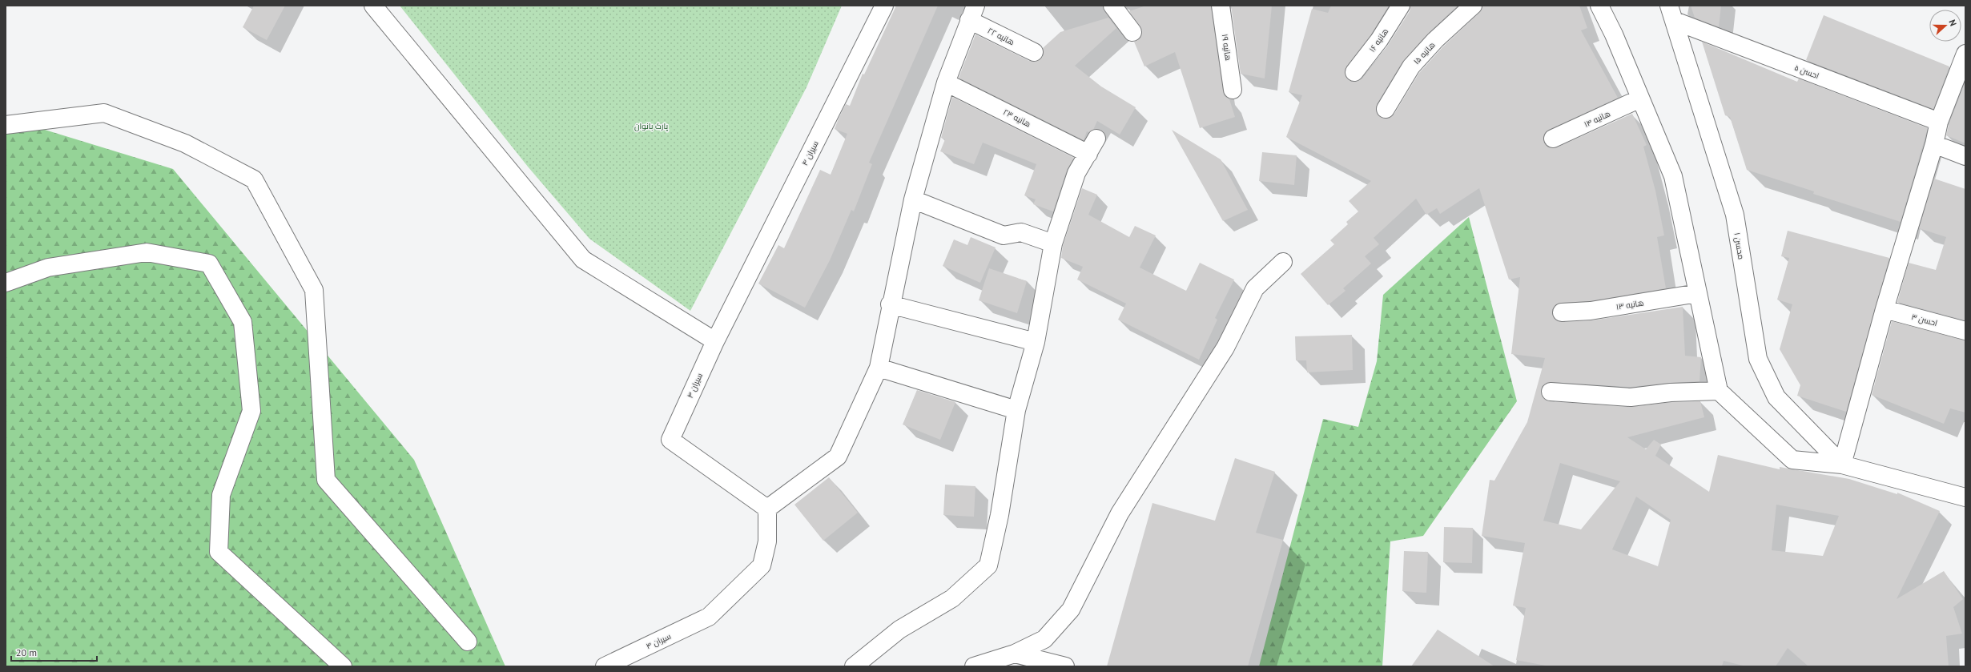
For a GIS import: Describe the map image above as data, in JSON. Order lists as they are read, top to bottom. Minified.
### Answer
{"streets":{"street":["هانیه ۲۲","هانیه ۱۶","هانیه ۱۹","هانیه ۱۵","احسن ۵","هانیه ۲۳","هانیه ۱۴","سیران ۴","محسن ۱","هانیه ۱۳","احسن ۳"]},"crossings":[["احسن ۵","محسن ۱"]],"parks":["پارک بانوان"],"scale_bar":"20 m","north":"right"}
